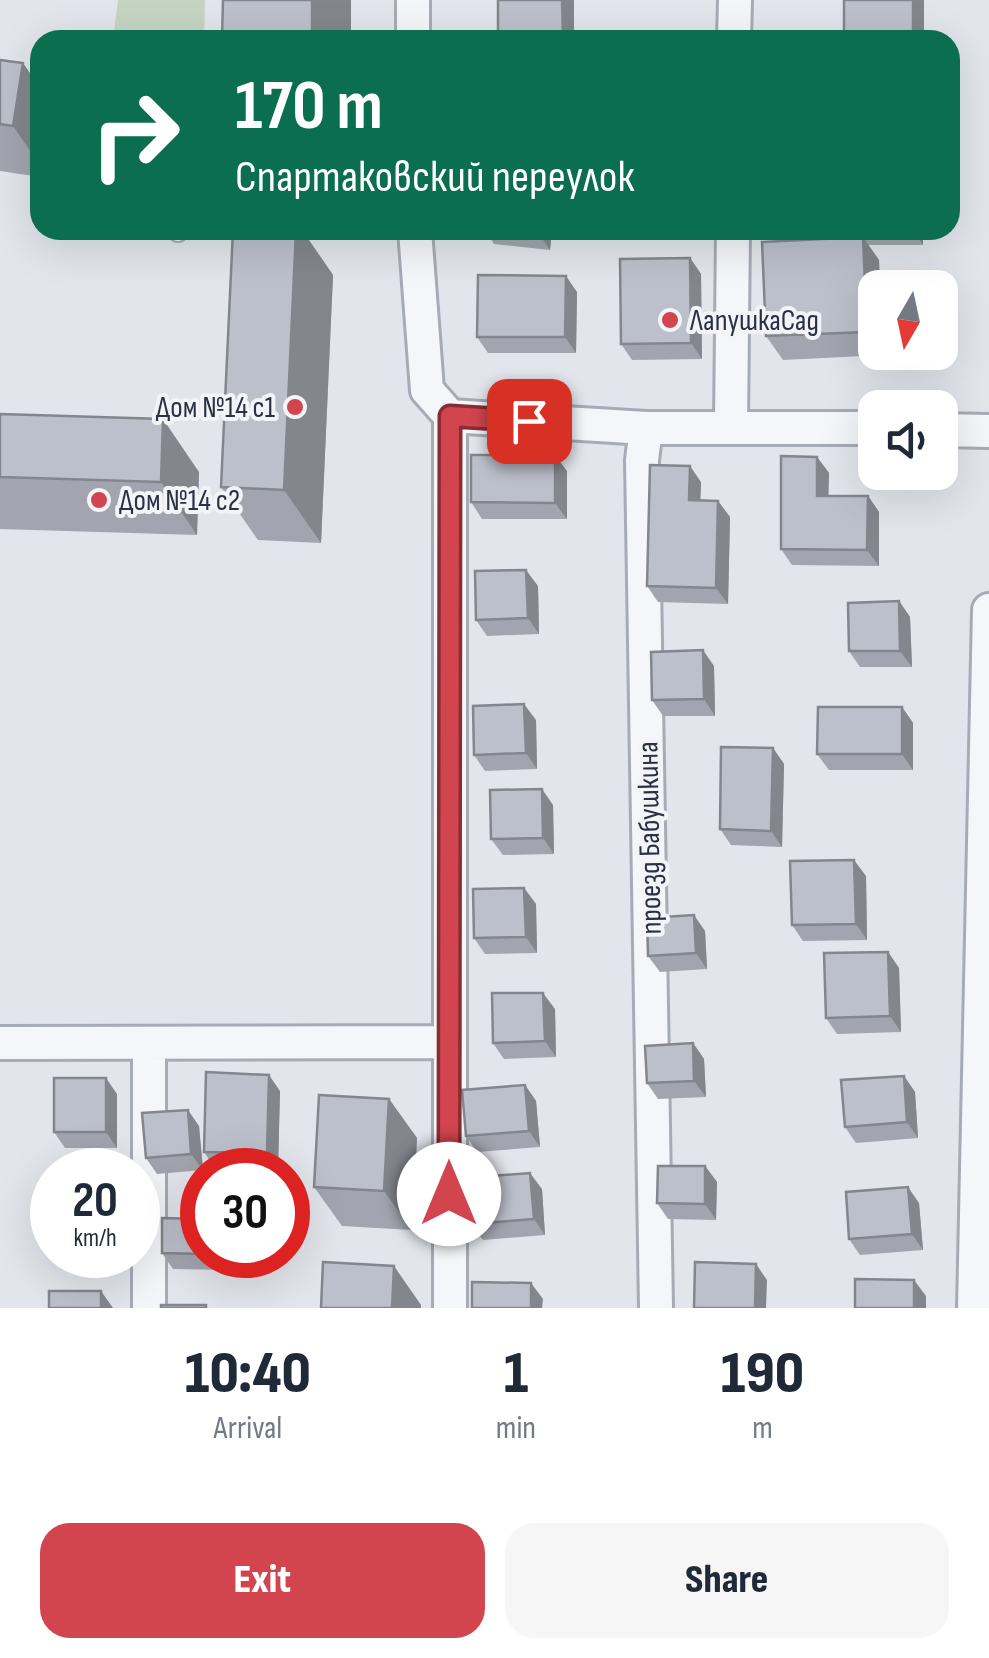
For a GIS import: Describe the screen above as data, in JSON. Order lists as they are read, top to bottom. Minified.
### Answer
{"streets":{"street":["проезд Бабушкина"]},"places":["ЛапушкаСад","Дом №14 с1","Дом №14 с2"],"north":"bottom","page":{"turn":["170 m","Спартаковский переулок"],"speed":"20 km/h","limit":"30","eta":["10:40","Arrival","1","min","190","m"],"buttons":["Exit","Share"]}}
